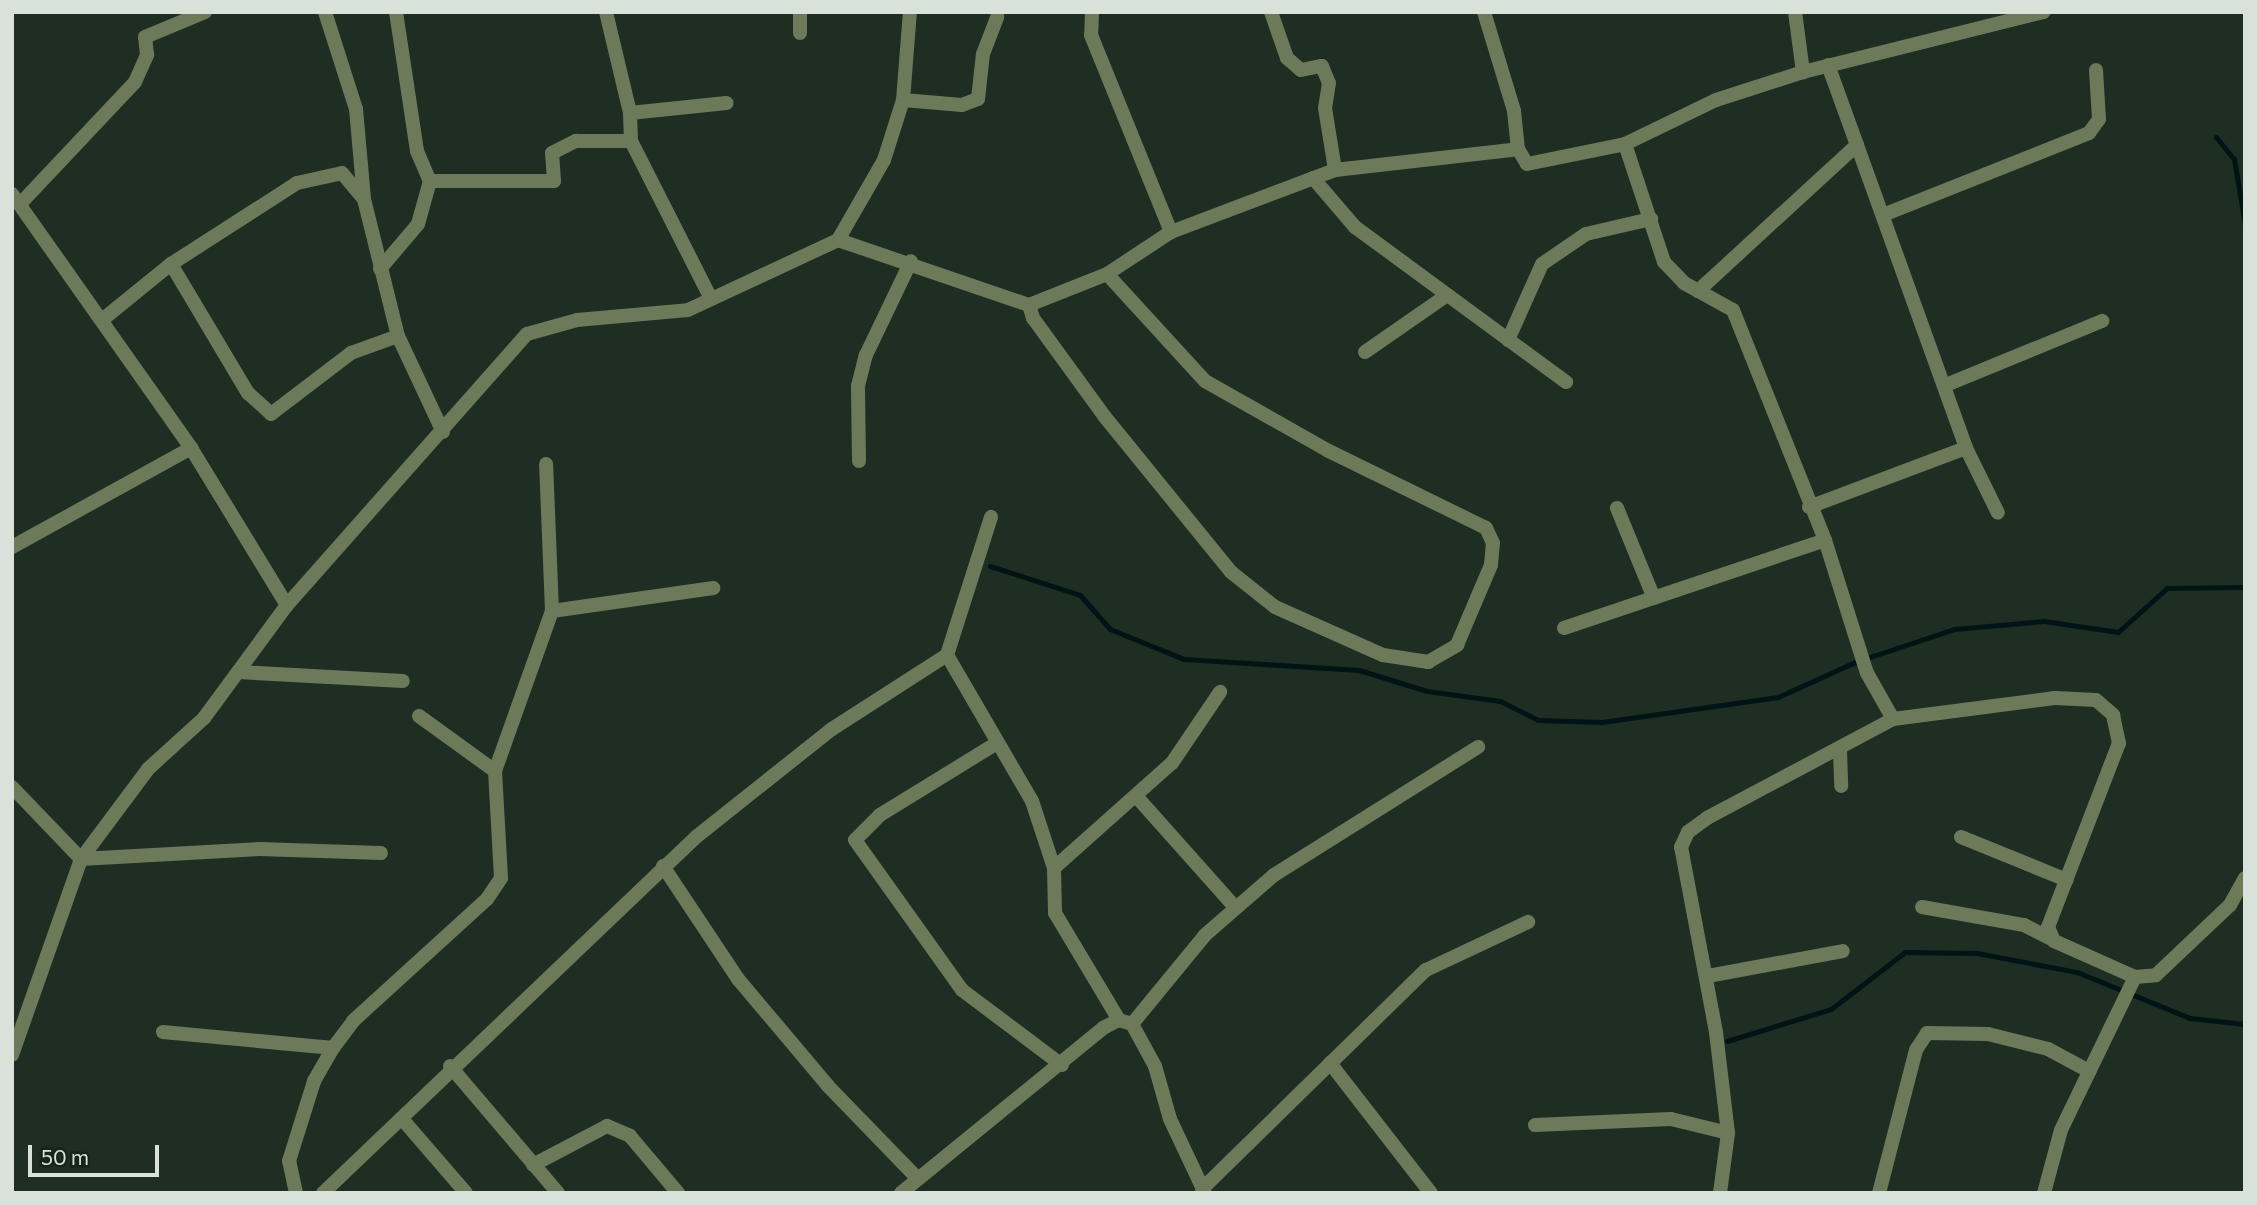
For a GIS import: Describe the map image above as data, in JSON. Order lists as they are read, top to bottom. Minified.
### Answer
{"scale_bar":"50 m"}
